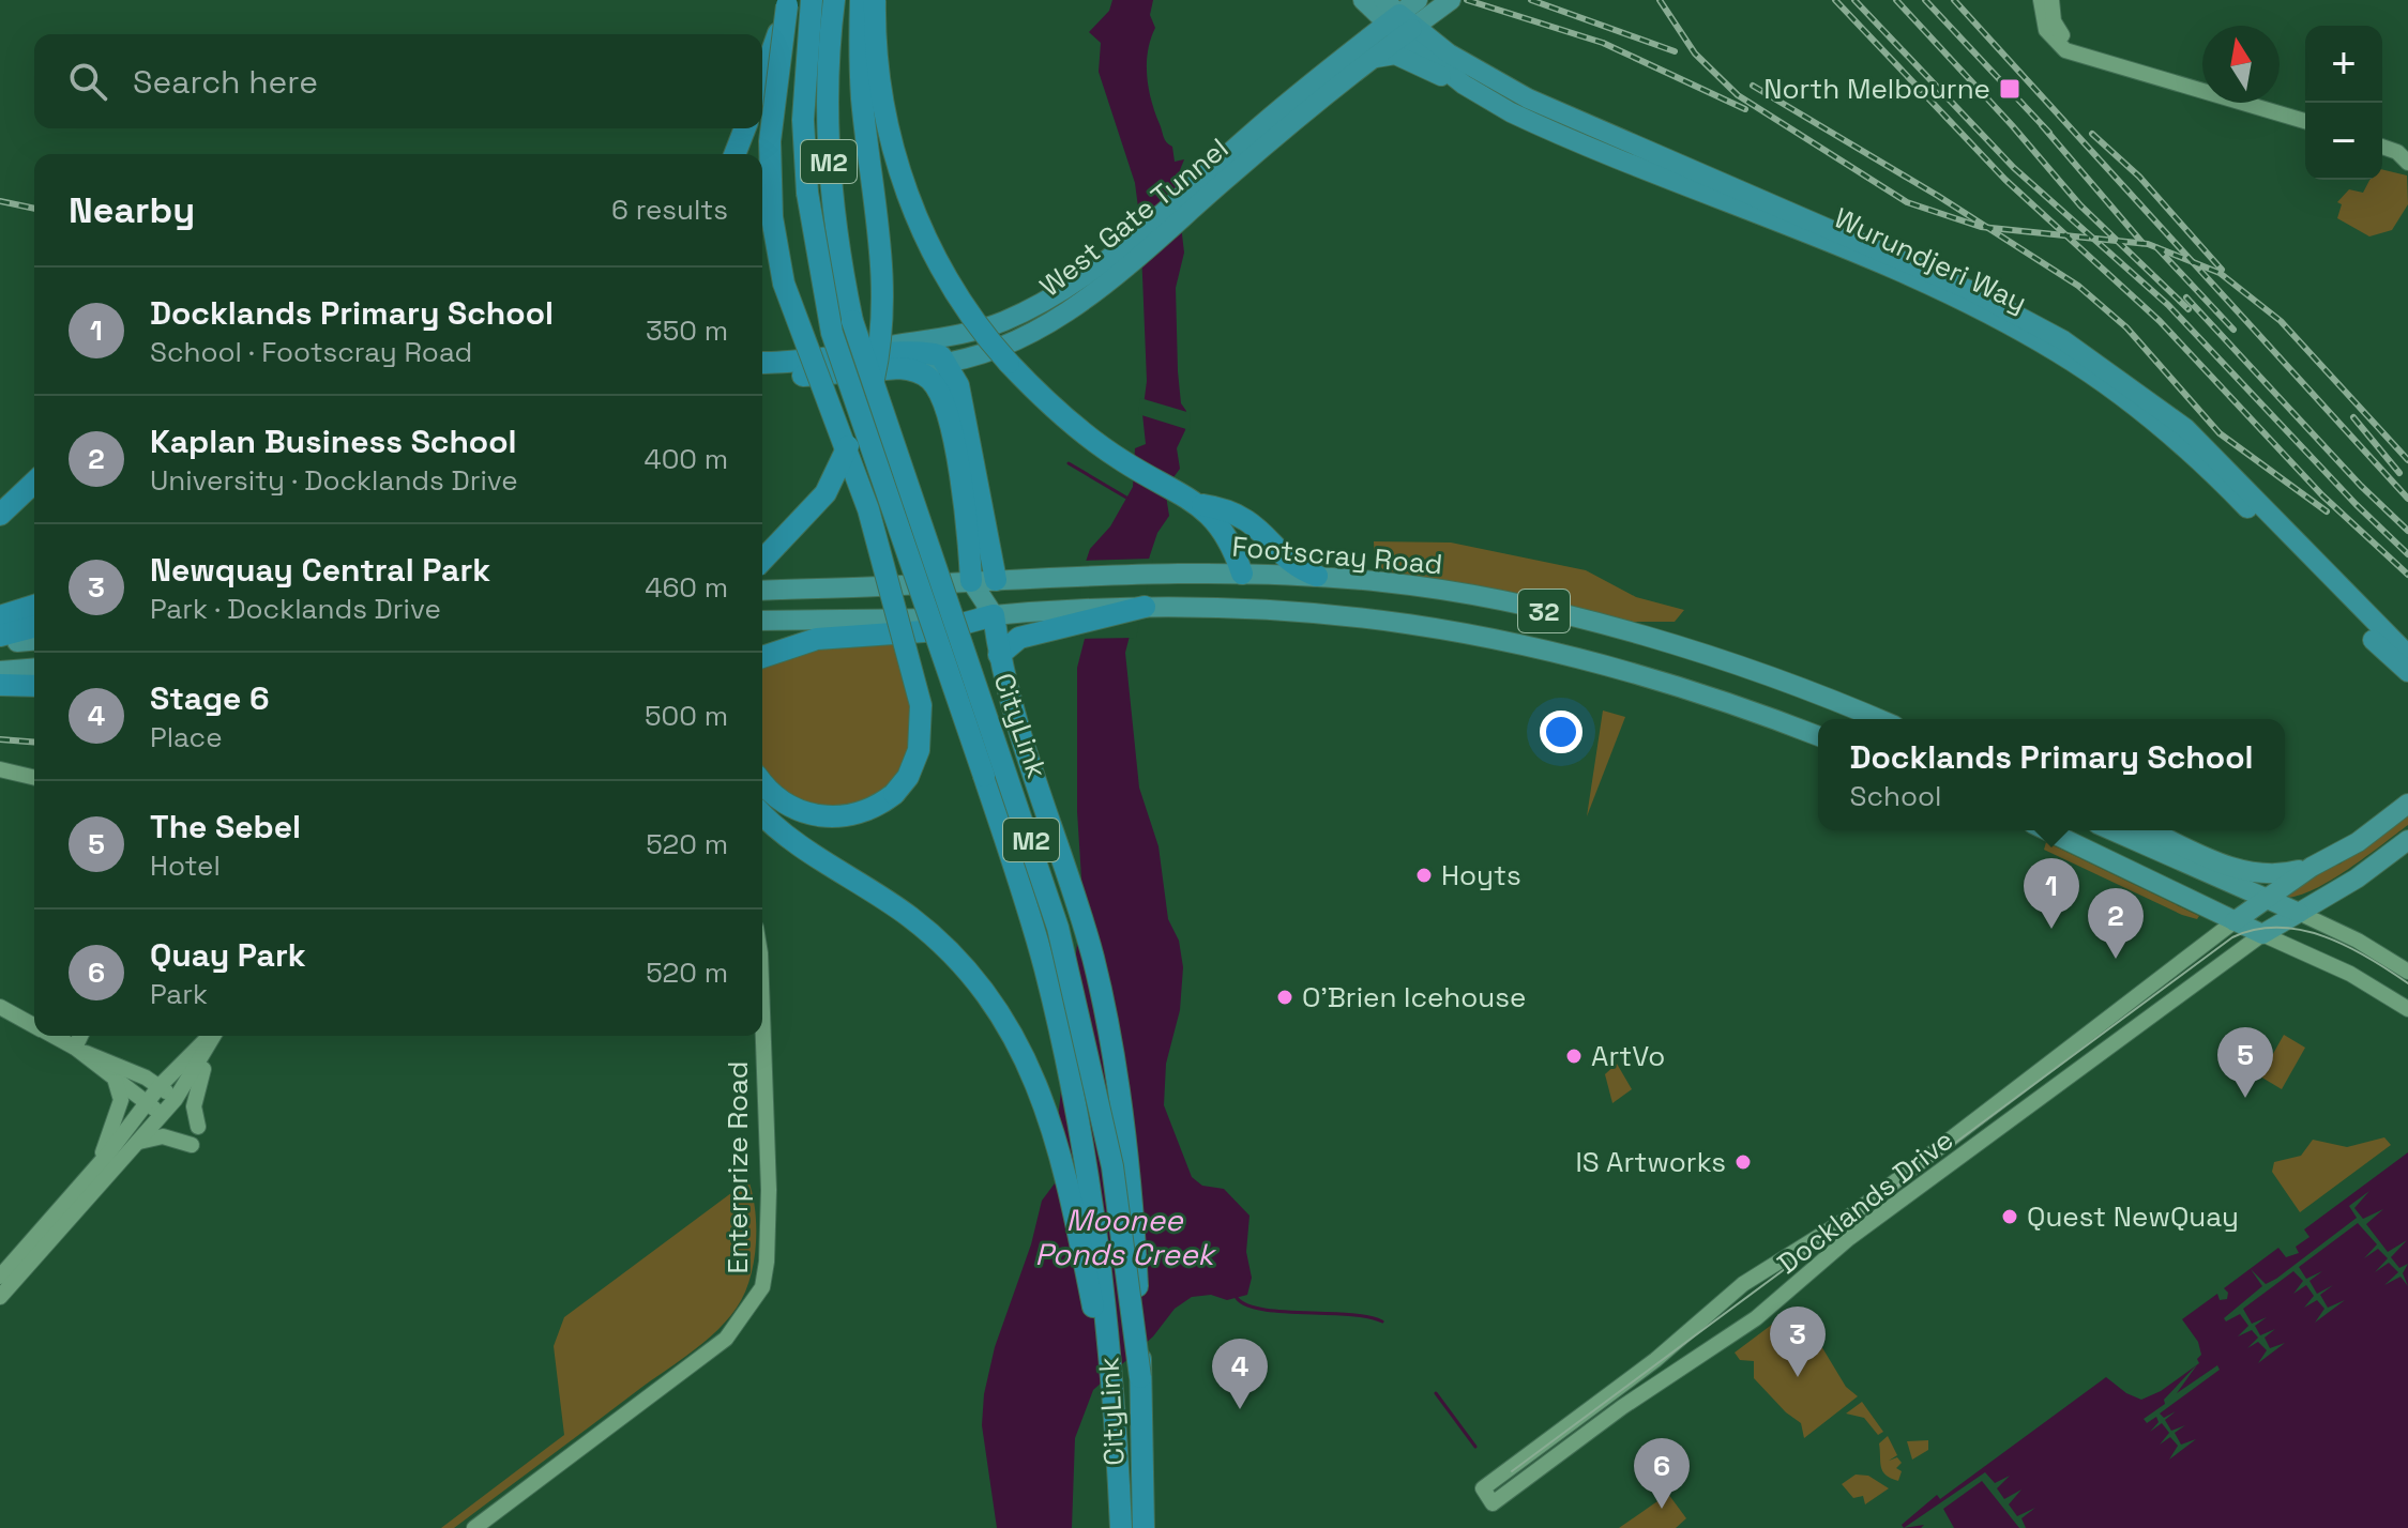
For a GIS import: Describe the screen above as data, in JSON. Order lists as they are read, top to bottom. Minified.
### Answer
{"streets":{"highway":["M2","West Gate Tunnel","Wurundjeri Way","CityLink"],"main road":["Footscray Road","32"],"street":["Enterprize Road","Docklands Drive"]},"crossings":[["West Gate Tunnel","Wurundjeri Way"]],"water":["Moonee Ponds Creek"],"places":{"transit":["North Melbourne"],"other":["Hoyts","O'Brien Icehouse","ArtVo","IS Artworks","Quest NewQuay"]},"north":"top","page":{"map_buttons":["+","−"],"search":"Search here","heading":["Nearby","6 results"],"list":[{"mark":"1","name":"Docklands Primary School","note":"School · Footscray Road","value":"350 m"},{"mark":"2","name":"Kaplan Business School","note":"University · Docklands Drive","value":"400 m"},{"mark":"3","name":"Newquay Central Park","note":"Park · Docklands Drive","value":"460 m"},{"mark":"4","name":"Stage 6","note":"Place","value":"500 m"},{"mark":"5","name":"The Sebel","note":"Hotel","value":"520 m"},{"mark":"6","name":"Quay Park","note":"Park","value":"520 m"}],"popup":["Docklands Primary School","School"],"pins":["1","2","5","3","4","6"]}}
